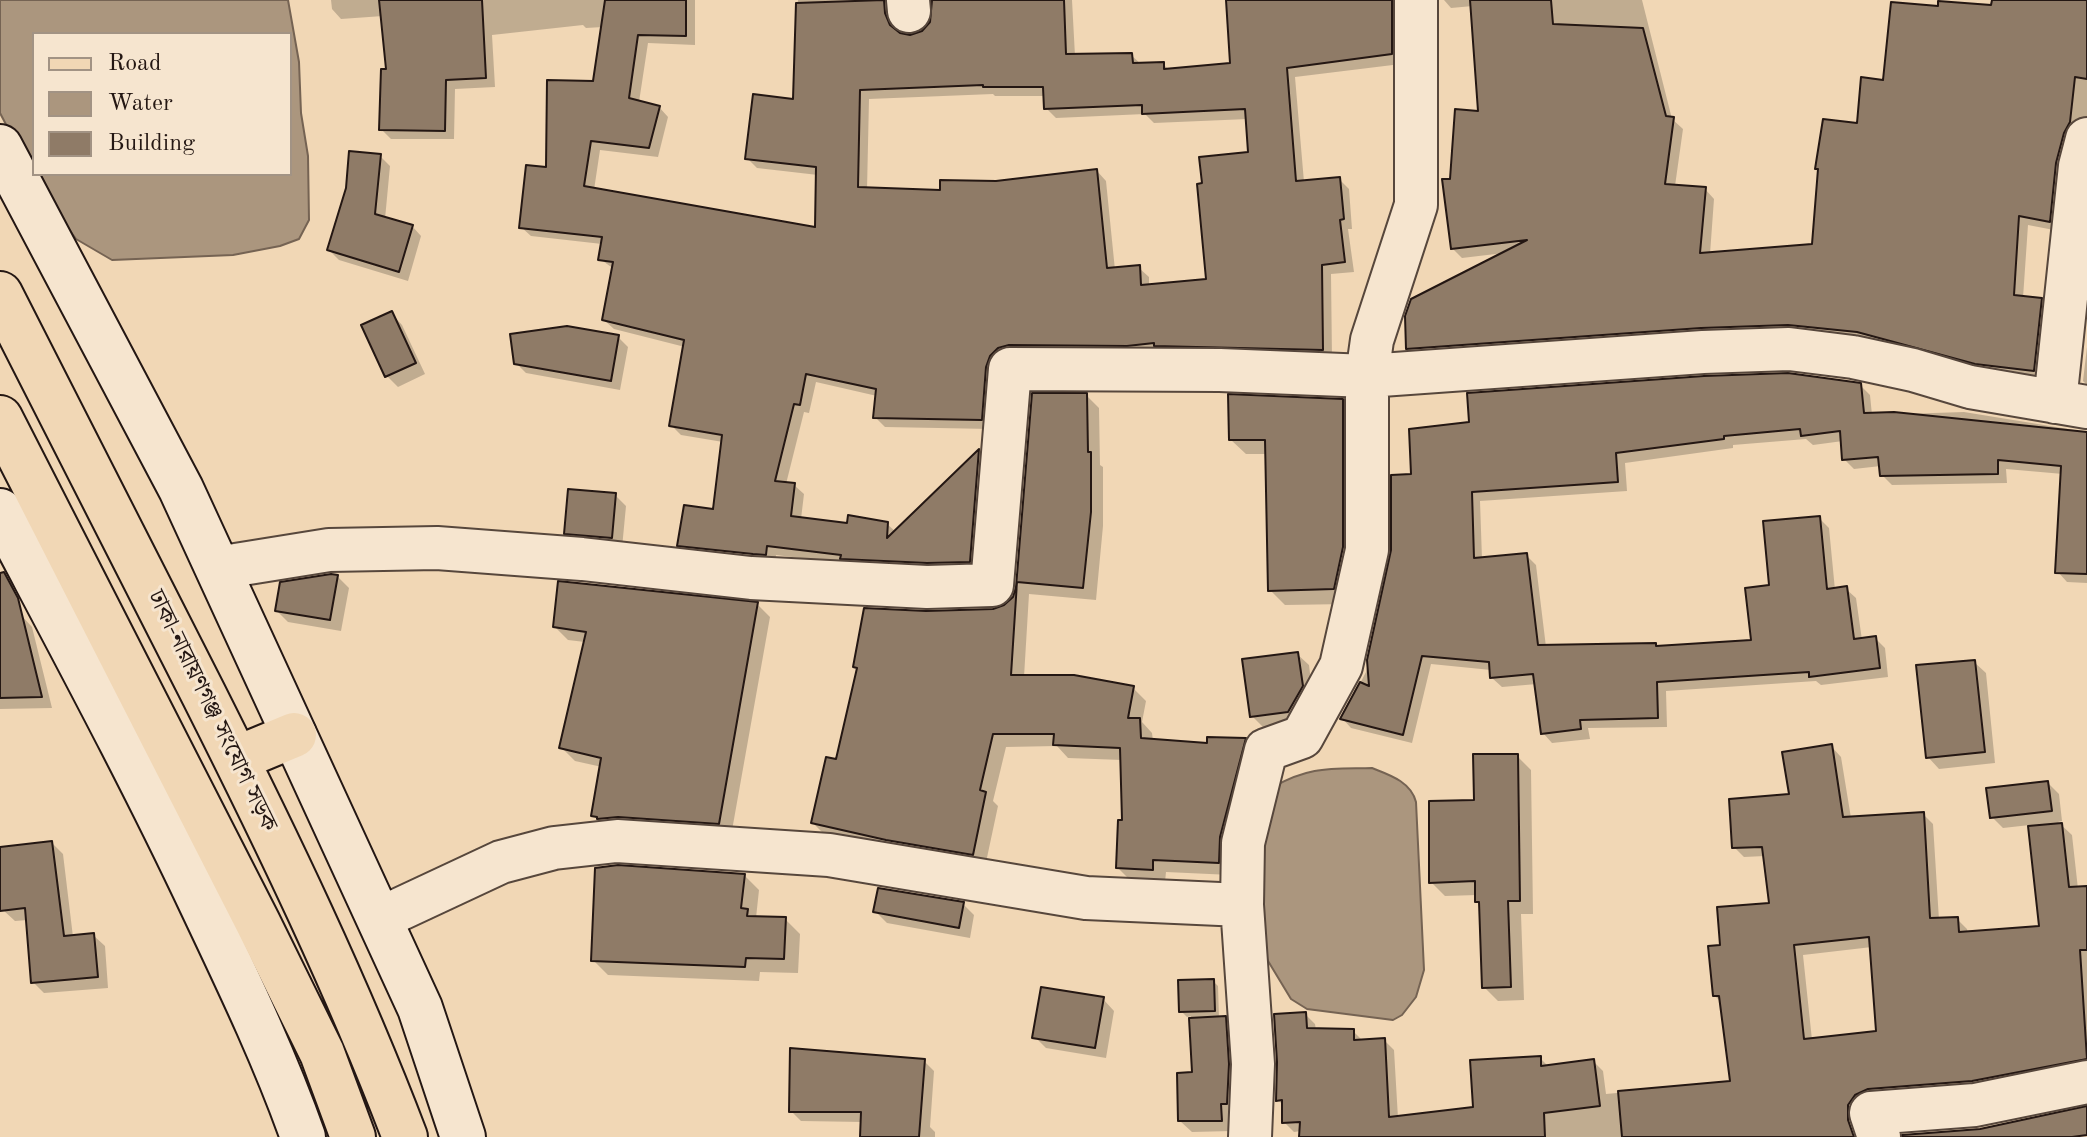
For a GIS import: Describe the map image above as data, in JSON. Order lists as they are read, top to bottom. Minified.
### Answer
{"streets":{"main road":["ঢাকা-নারায়ণগঞ্জ সংযোগ সড়ক"]},"legend":["Road","Water","Building"]}
